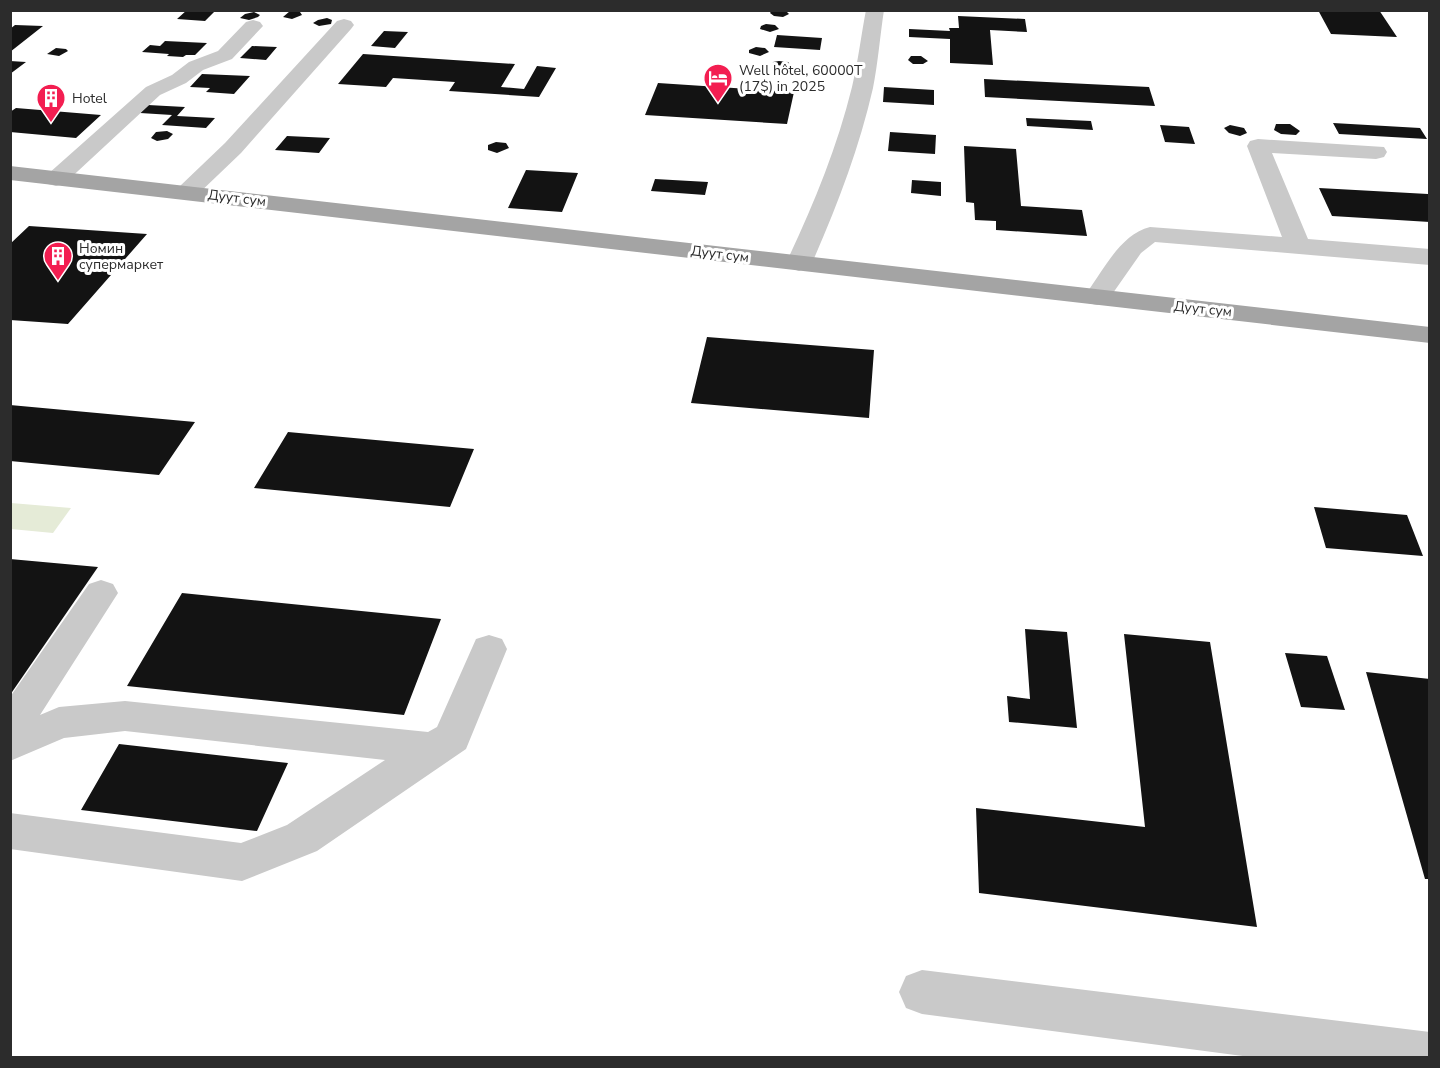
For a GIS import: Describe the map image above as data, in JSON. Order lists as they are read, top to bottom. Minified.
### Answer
{"streets":{"main road":["Дуут сум"]},"places":{"hotel":["Well hôtel, 60000T (17$) in 2025"],"building":["Hotel","Номин супермаркет"]}}
